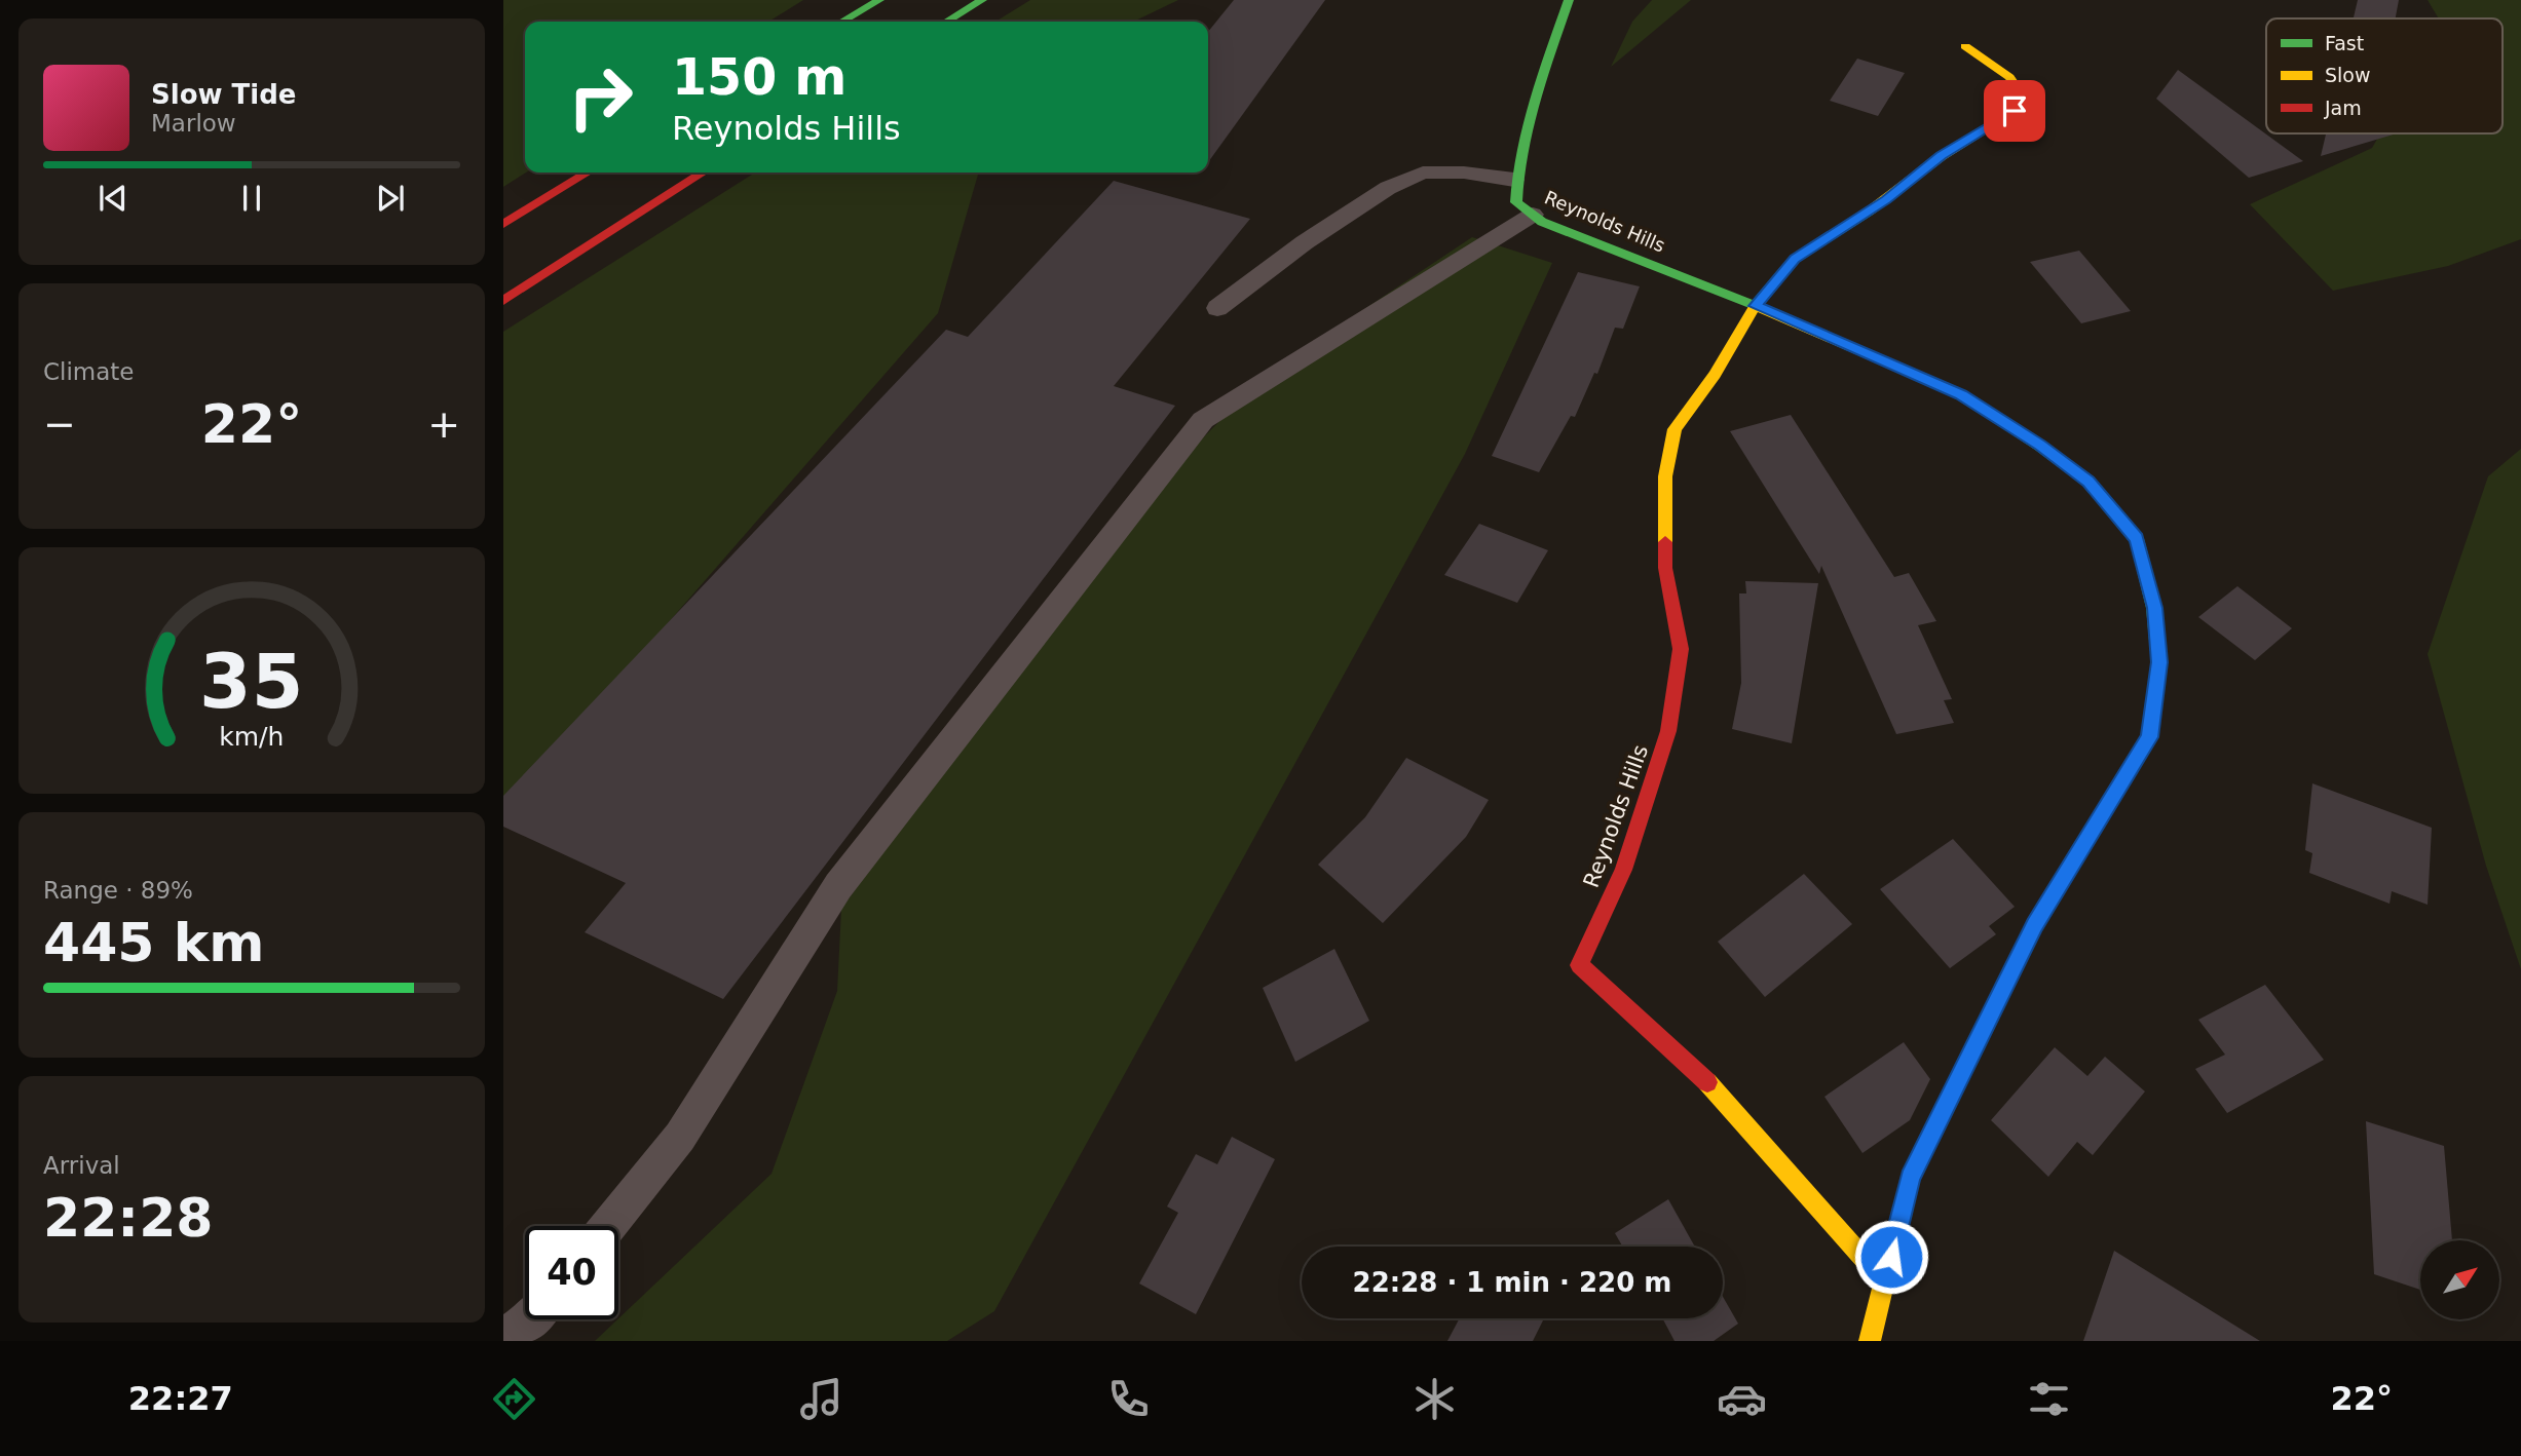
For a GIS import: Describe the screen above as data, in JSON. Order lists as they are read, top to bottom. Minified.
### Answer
{"streets":{"main road":["Reynolds Hills"]},"legend":["Fast","Slow","Jam"],"north":"top right","page":{"turn":["150 m","Reynolds Hills"],"song":["Slow Tide","Marlow"],"tile":["Climate",["Range · 89%","445 km"],["Arrival","22:28"]],"heat":["−","22°","+"],"limit":"40","trip":"22:28 · 1 min · 220 m","tabs":["22:27","22°"],"gauge":["35","km/h"]}}
